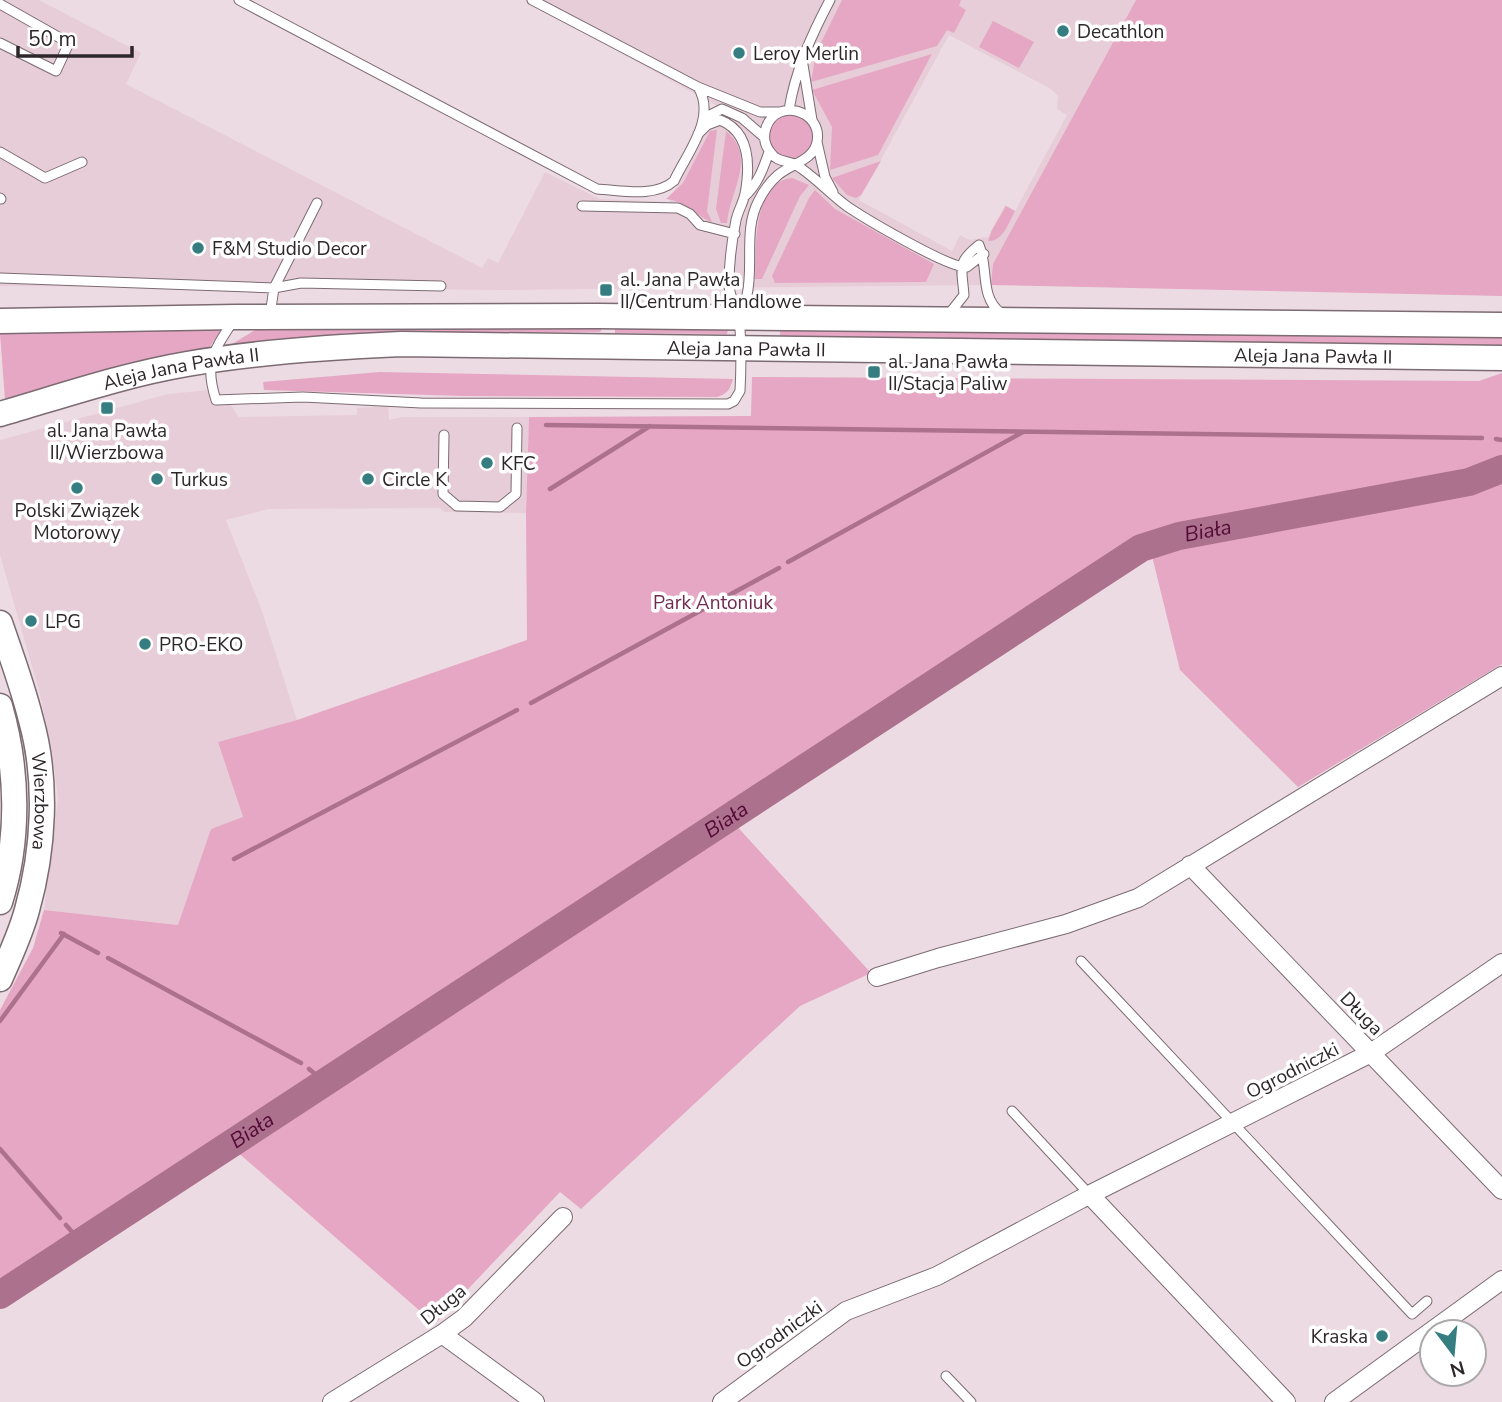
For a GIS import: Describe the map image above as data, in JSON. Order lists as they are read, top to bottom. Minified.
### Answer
{"streets":{"main road":["Aleja Jana Pawła II","Wierzbowa"],"street":["Długa","Ogrodniczki"]},"crossings":[["Długa","Ogrodniczki"]],"water":["Biała"],"parks":["Park Antoniuk"],"places":{"other":["Decathlon","Leroy Merlin","F&M Studio Decor","KFC","Turkus","Circle K","Polski Związek Motorowy","LPG","PRO-EKO","Kraska"],"transit":["al. Jana Pawła II/Centrum Handlowe","al. Jana Pawła II/Stacja Paliw","al. Jana Pawła II/Wierzbowa"]},"scale_bar":"50 m","north":"bottom"}
